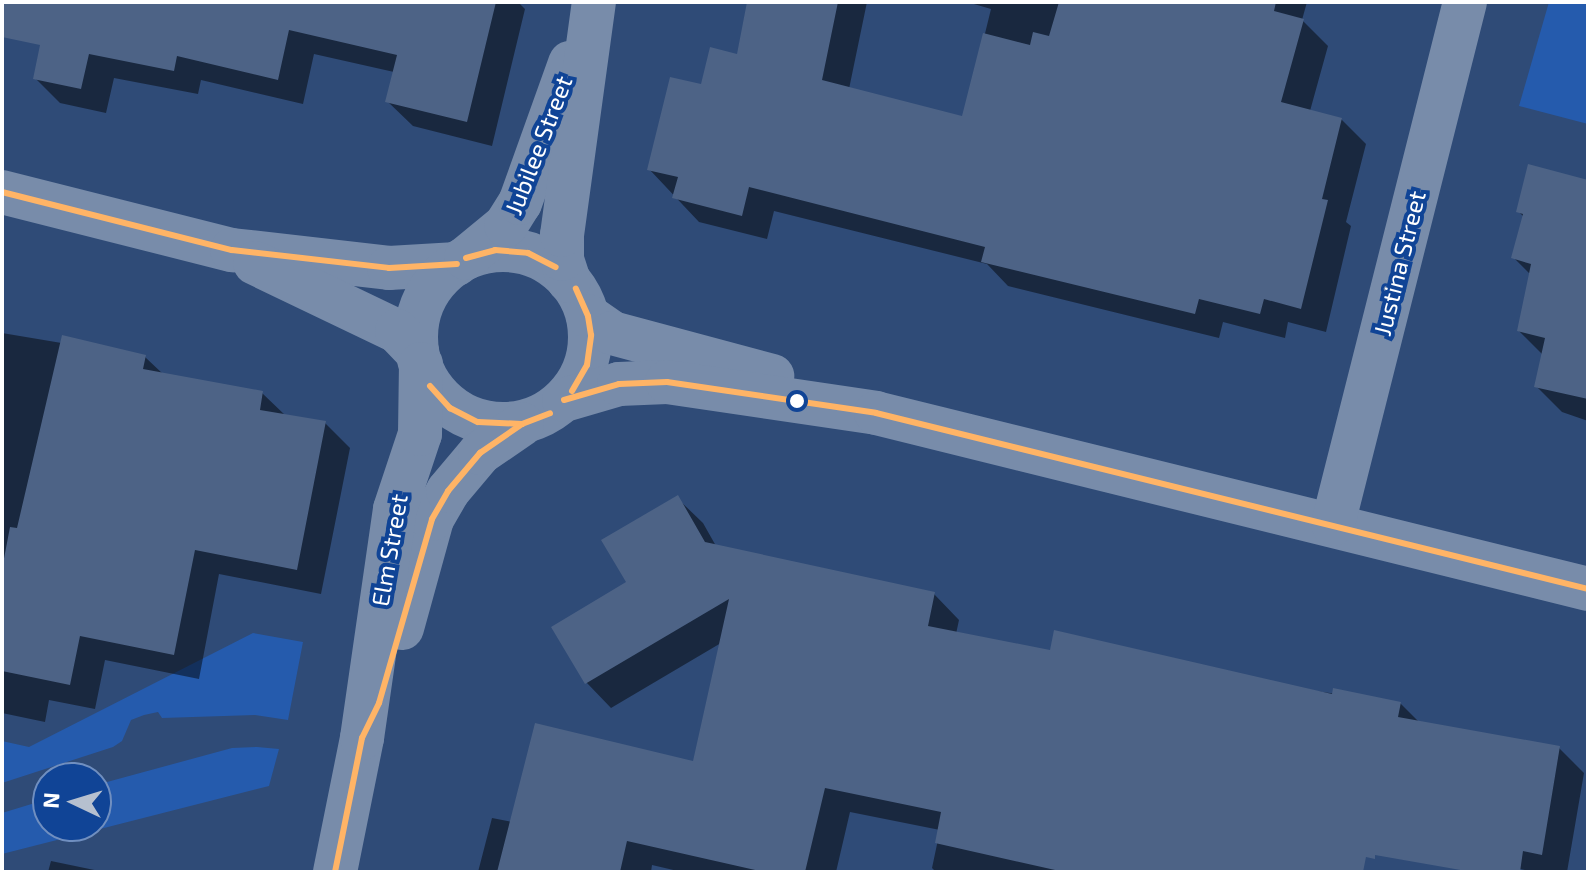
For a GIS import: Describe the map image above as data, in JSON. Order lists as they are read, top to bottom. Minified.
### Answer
{"streets":{"street":["Jubilee Street","Justina Street","Elm Street"]},"crossings":[["Jubilee Street","Elm Street"]],"north":"left"}
